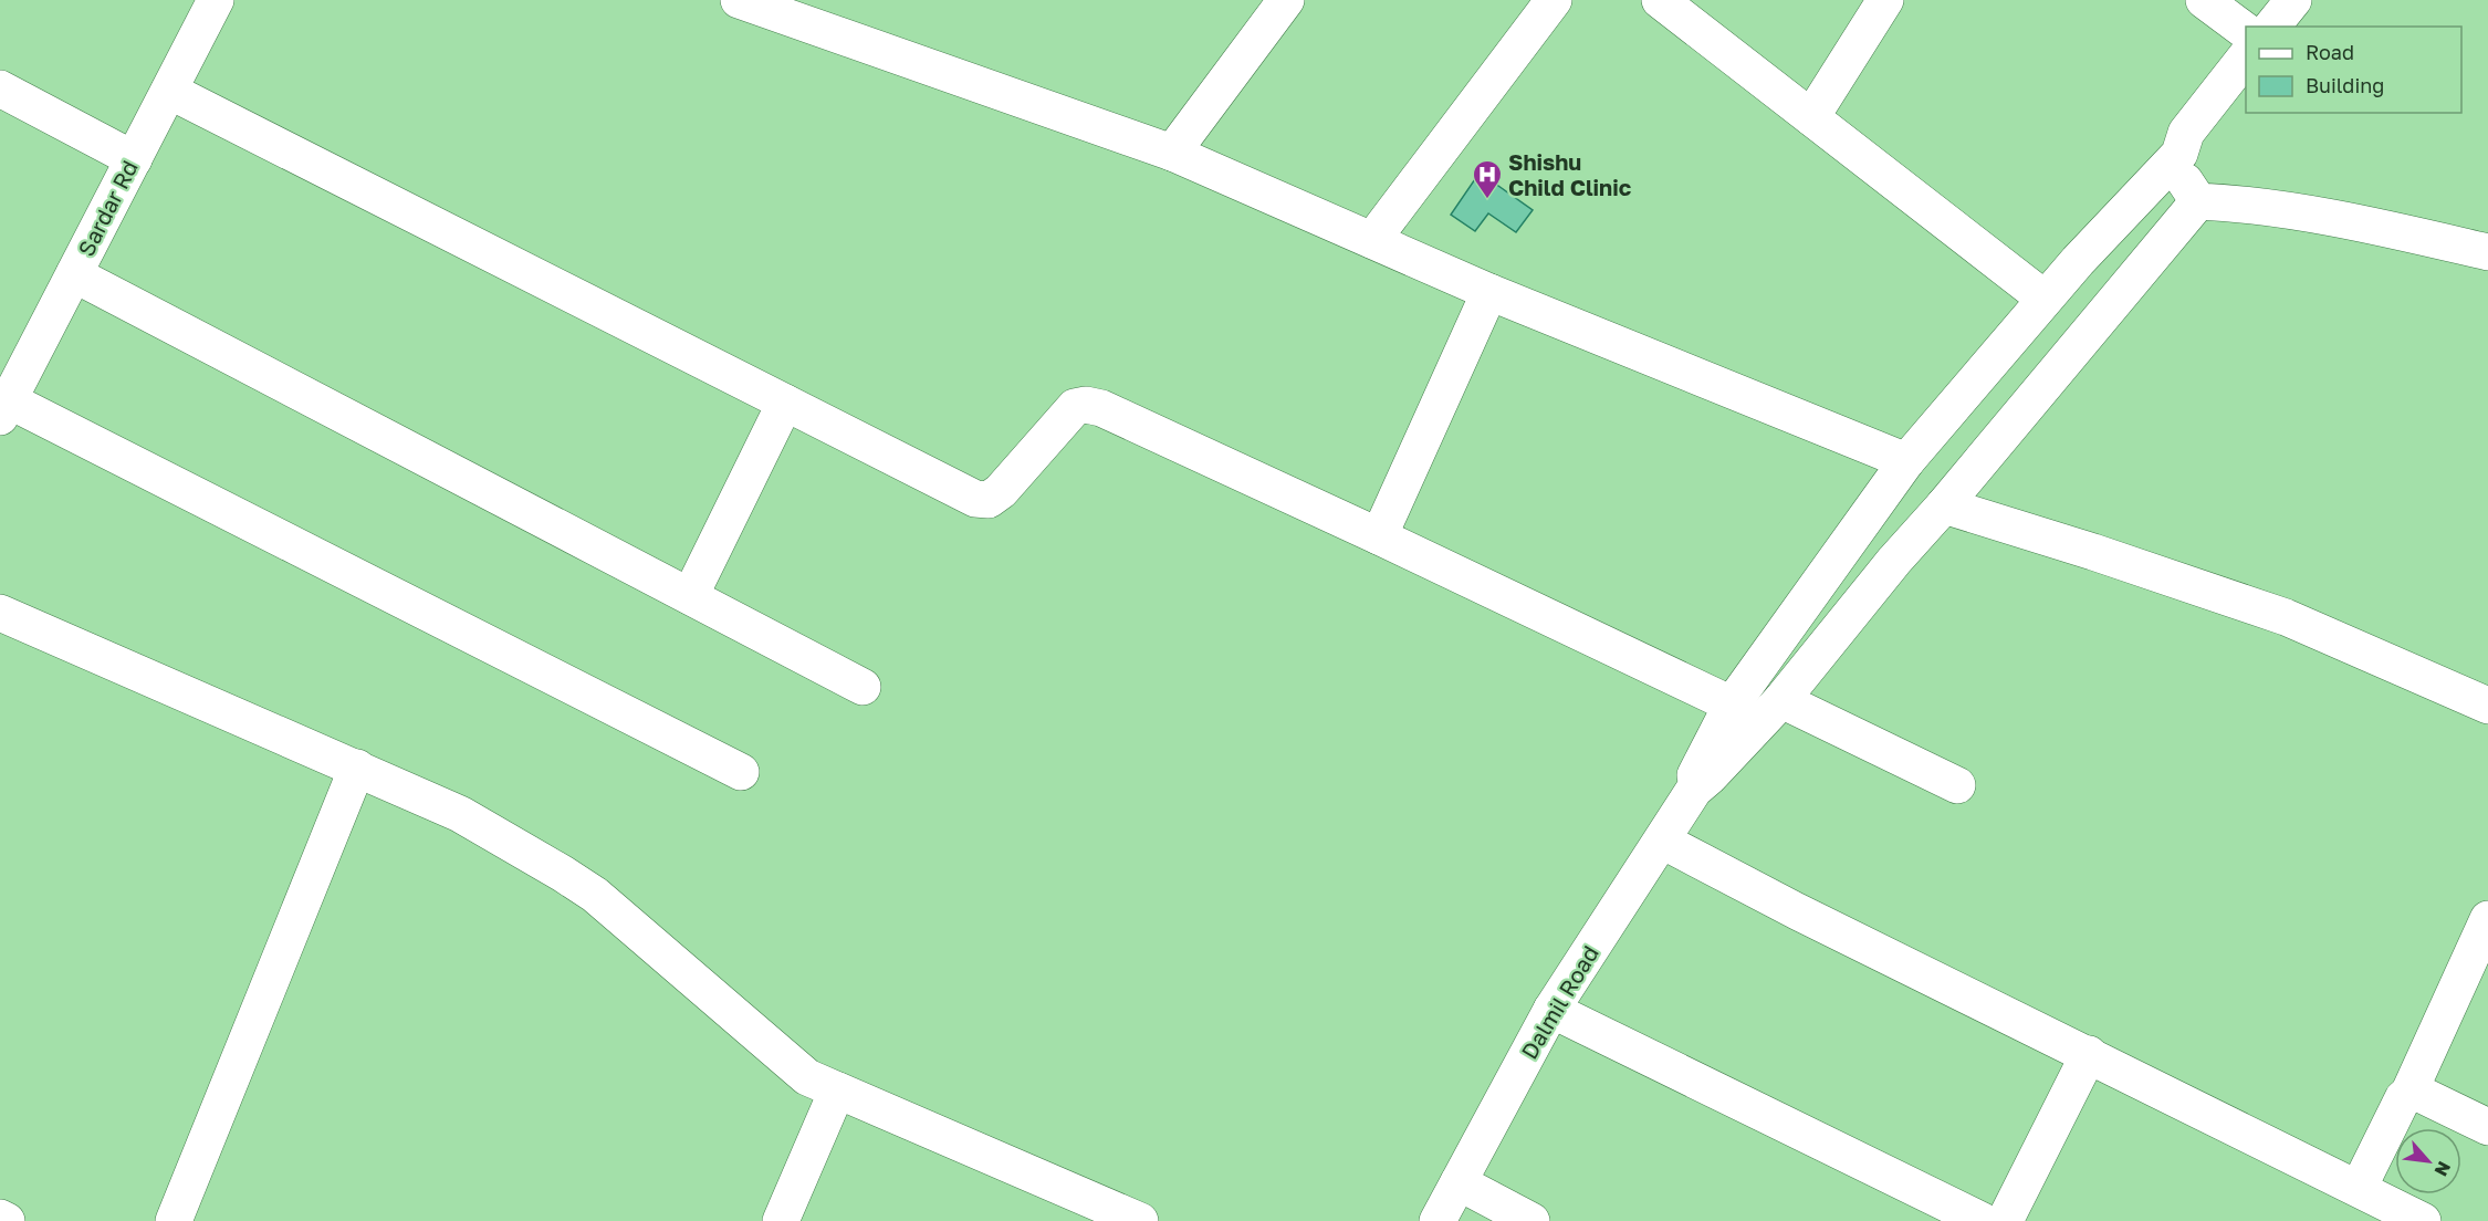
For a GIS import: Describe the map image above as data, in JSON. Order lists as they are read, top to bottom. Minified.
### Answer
{"streets":{"street":["Sardar Rd","Dalmil Road"]},"places":{"hospital":["Shishu Child Clinic"]},"legend":["Road","Building"],"north":"bottom right"}
